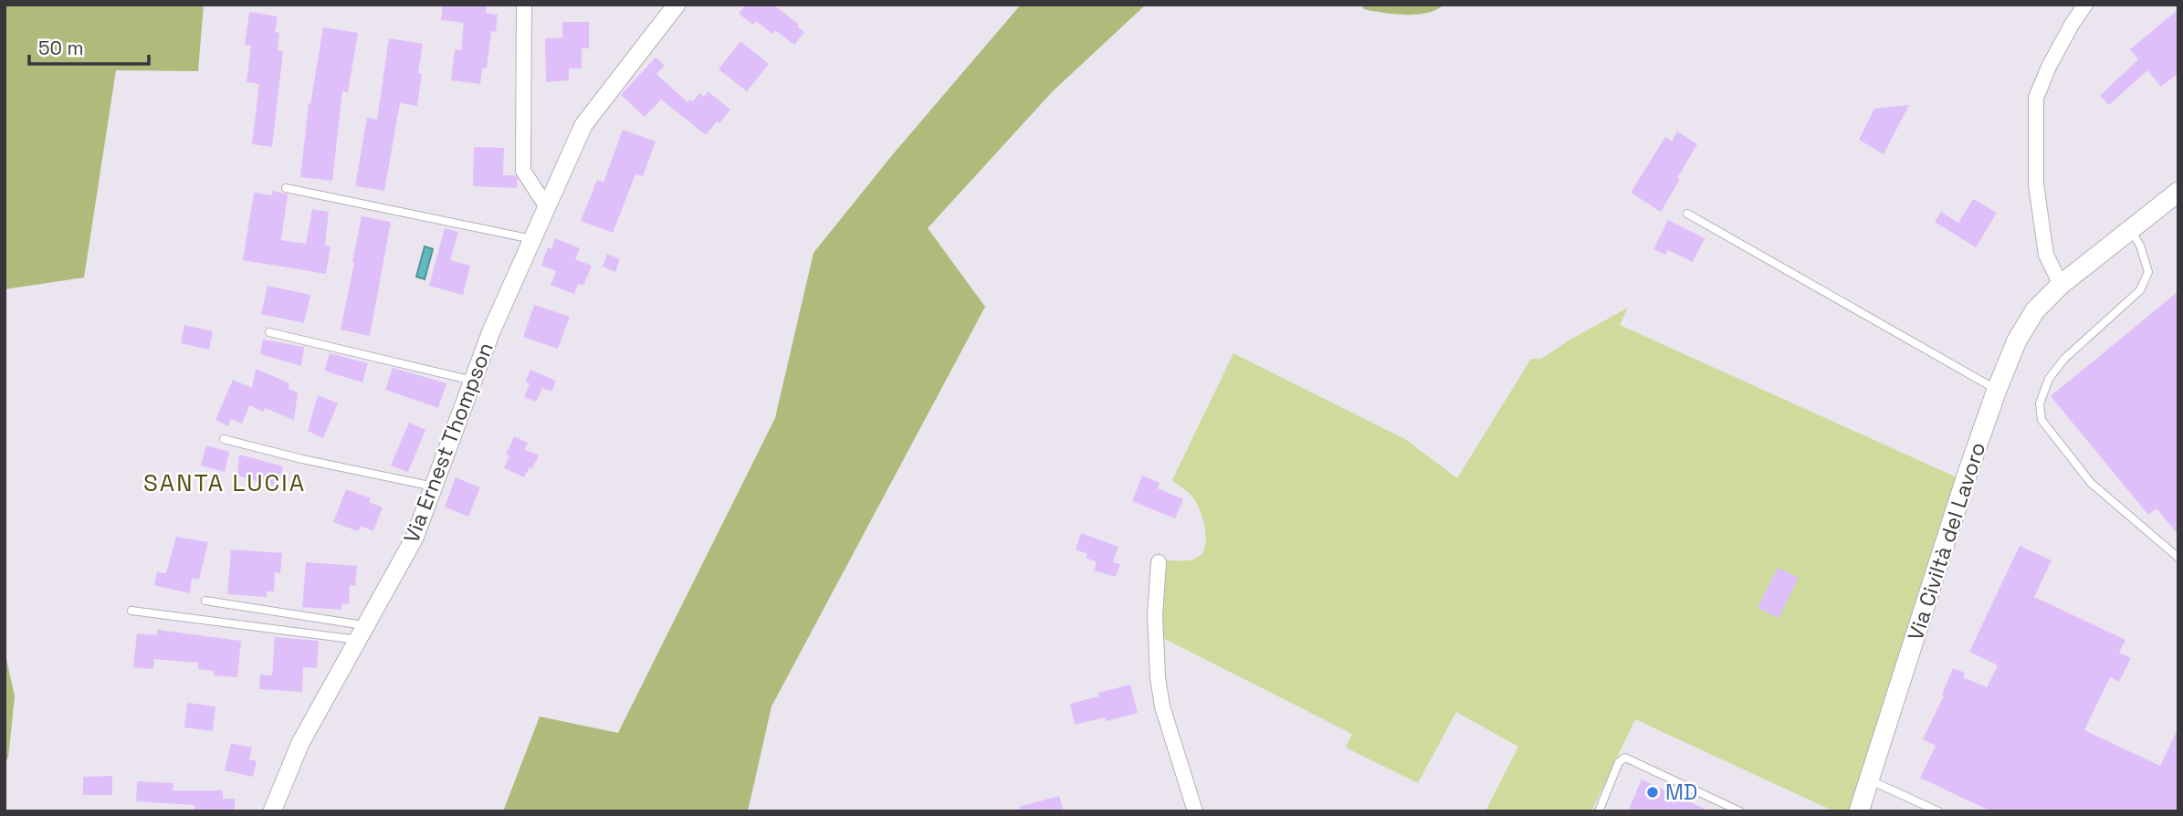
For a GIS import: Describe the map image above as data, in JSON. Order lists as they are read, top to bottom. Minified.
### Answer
{"streets":{"main road":["Via Civiltà del Lavoro"],"street":["Via Ernest Thompson"]},"districts":["SANTA LUCIA"],"places":["MD"],"scale_bar":"50 m"}
